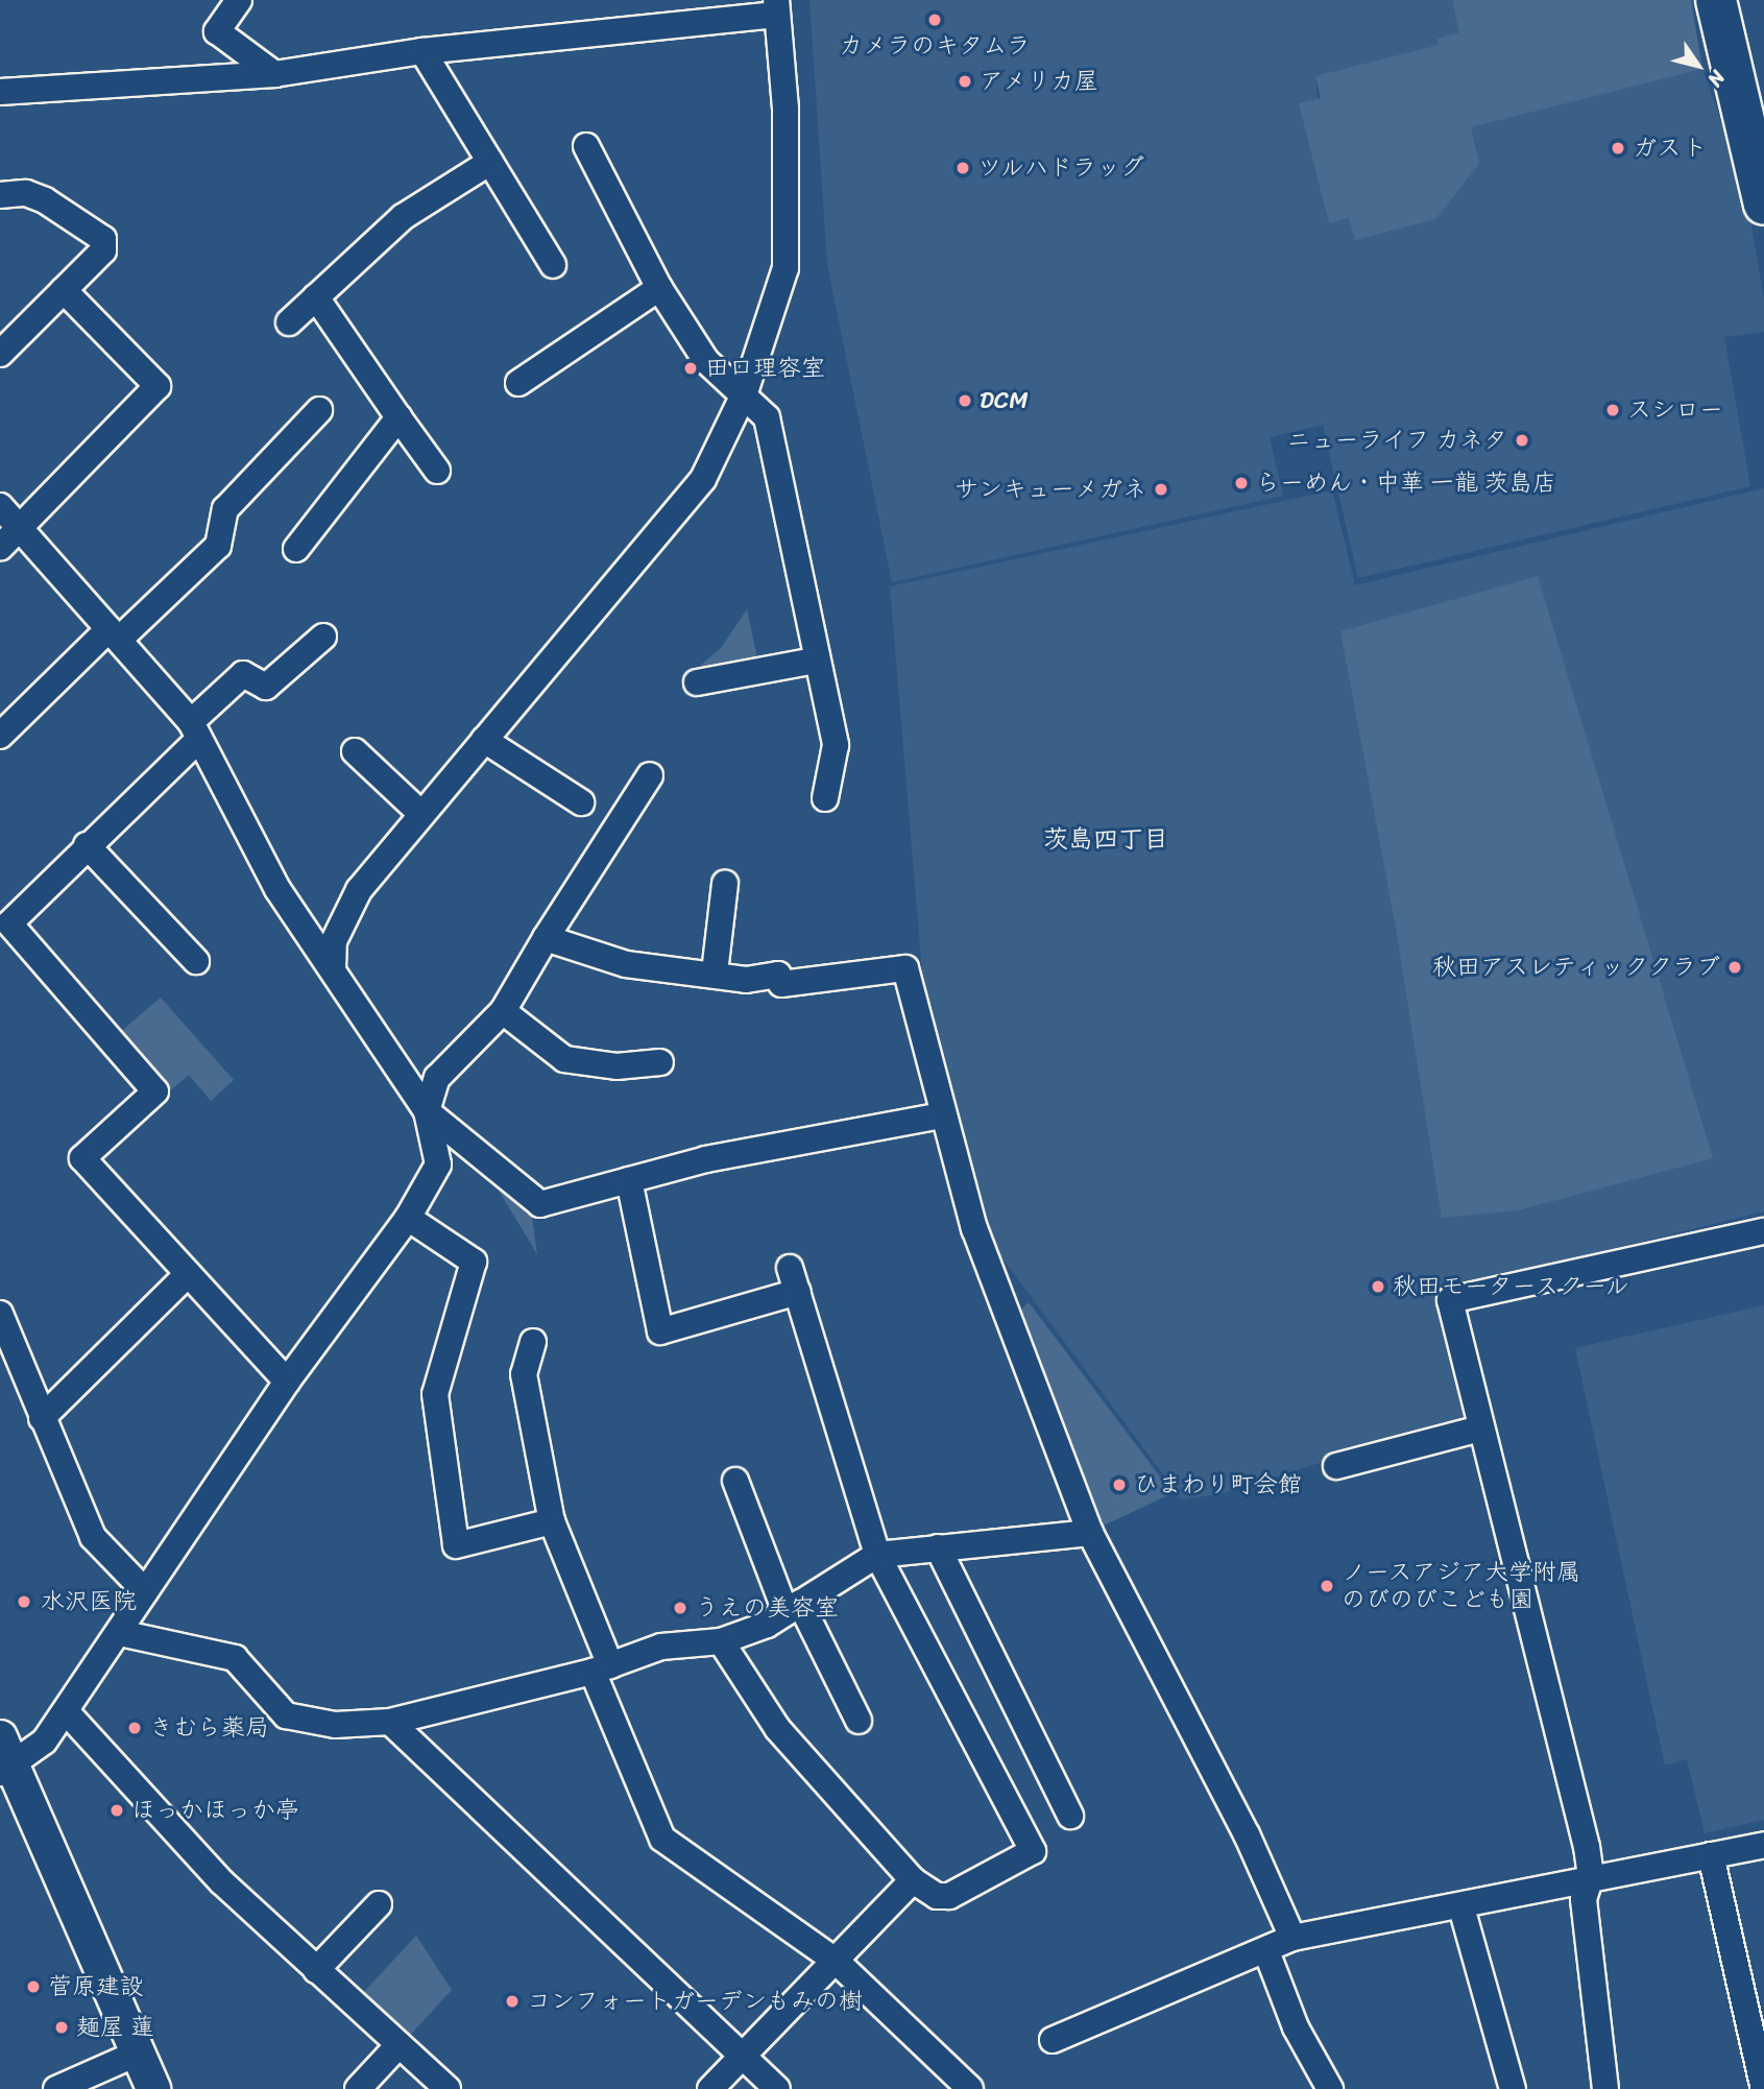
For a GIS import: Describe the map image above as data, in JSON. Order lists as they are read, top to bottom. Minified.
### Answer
{"districts":["茨島四丁目"],"places":["カメラのキタムラ","アメリカ屋","ガスト","ツルハドラッグ","田口理容室","DCM","スシロー","ニューライフ カネタ","らーめん・中華 一龍 茨島店","サンキューメガネ","秋田アスレティッククラブ","秋田モータースクール","ひまわり町会館","ノースアジア大学附属 のびのびこども園","水沢医院","うえの美容室","きむら薬局","ほっかほっか亭","菅原建設","コンフォートガーデンもみの樹","麺屋 蓮"],"north":"bottom right"}
